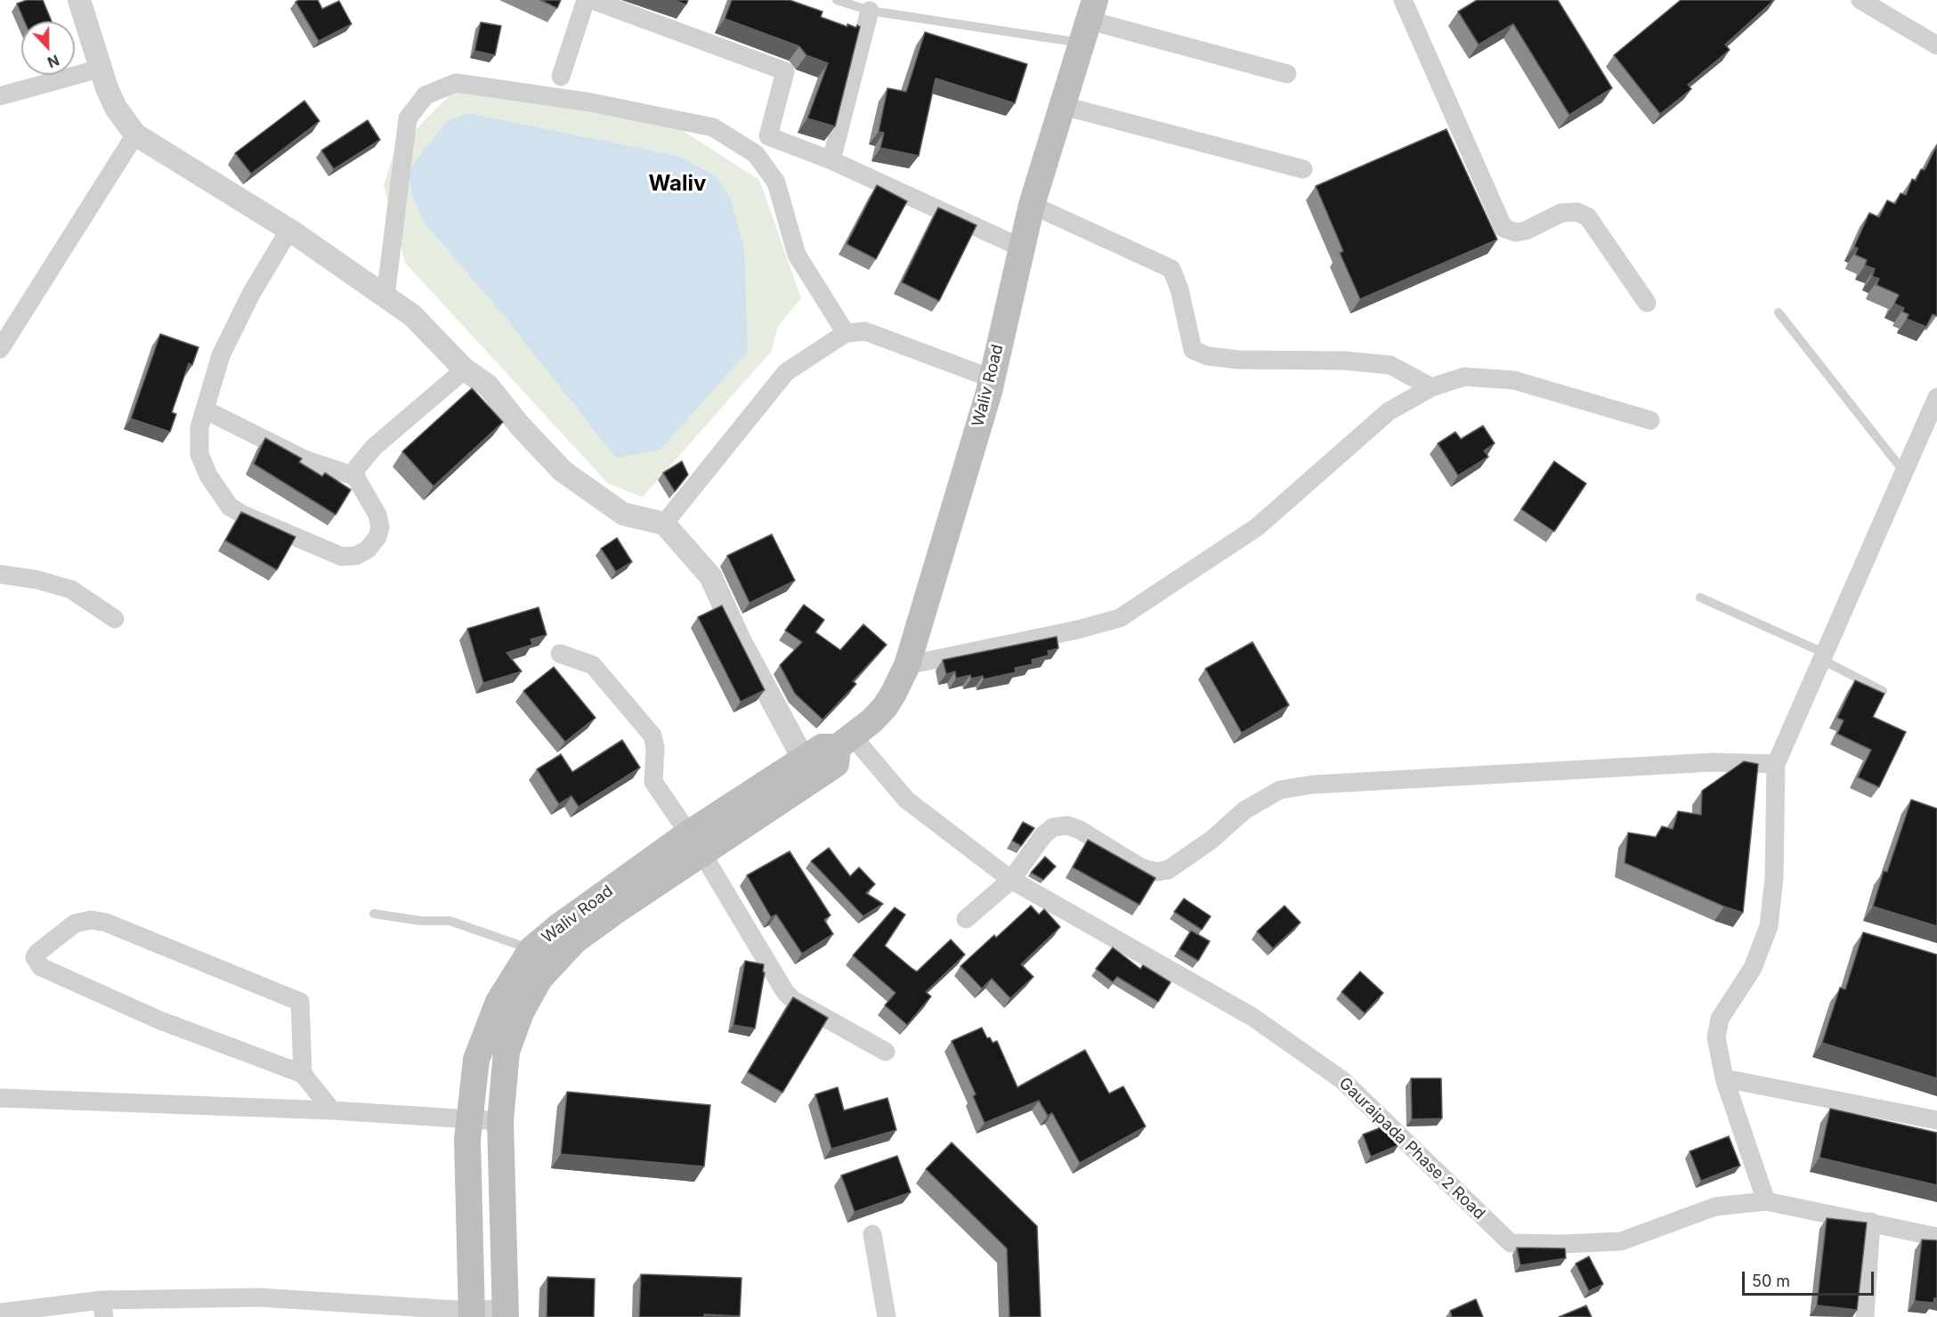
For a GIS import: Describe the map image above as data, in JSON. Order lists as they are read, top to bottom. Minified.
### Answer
{"streets":{"main road":["Waliv Road"],"street":["Gauraipada Phase 2 Road"]},"crossings":[["Waliv Road","Gauraipada Phase 2 Road"]],"districts":["Waliv"],"scale_bar":"50 m","north":"bottom"}
